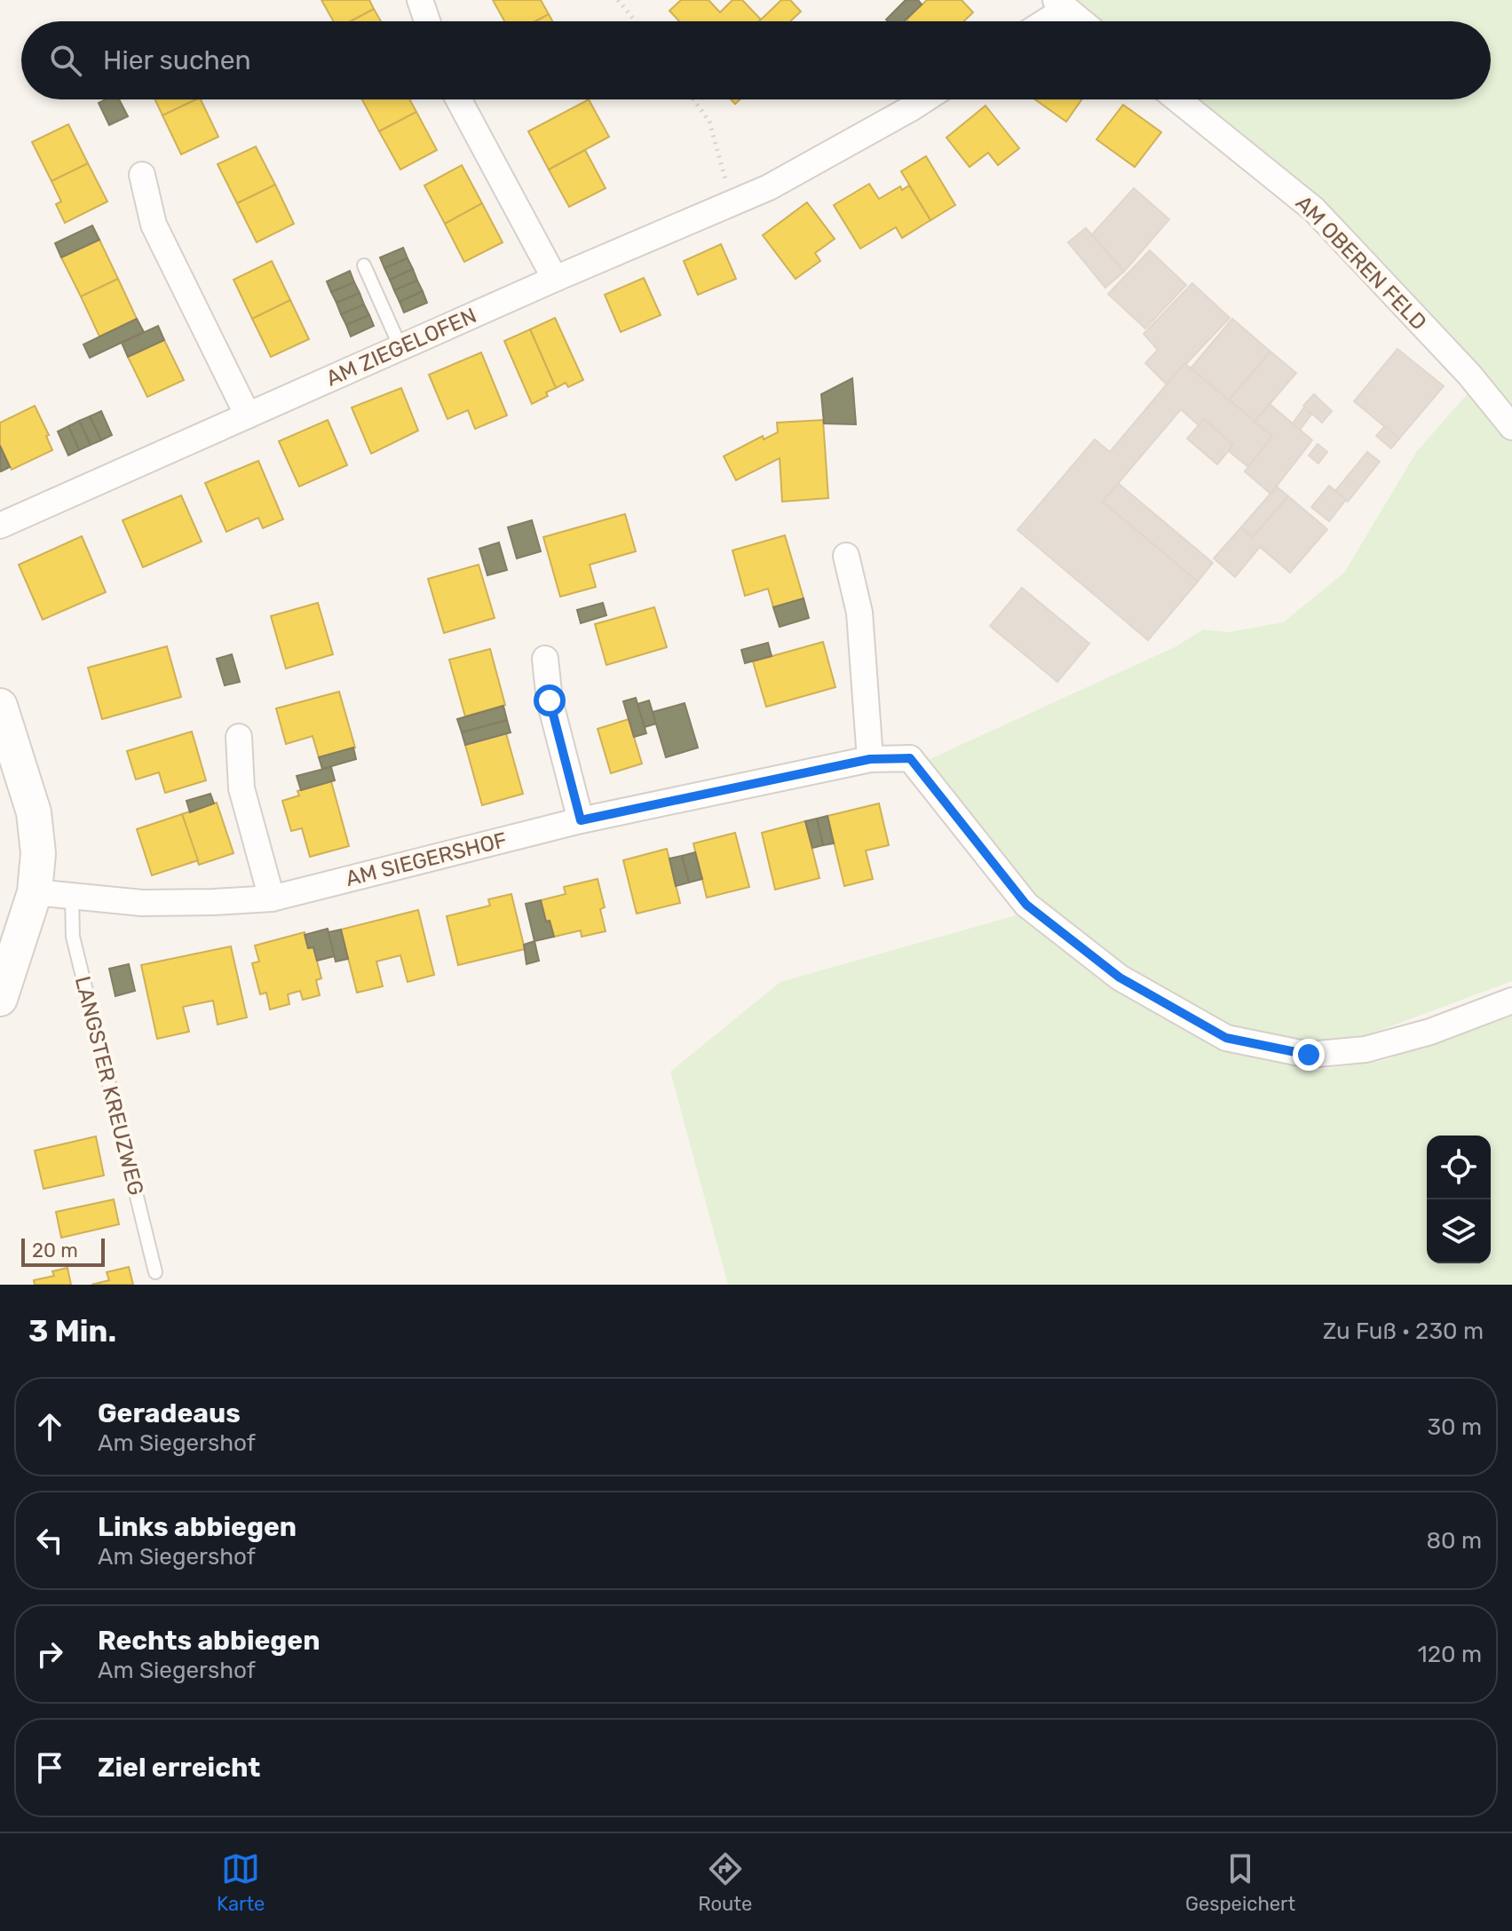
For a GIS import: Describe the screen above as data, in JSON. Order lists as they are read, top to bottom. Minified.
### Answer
{"streets":{"street":["AM OBEREN FELD","AM ZIEGELOFEN","AM SIEGERSHOF"],"lane":["LANGSTER KREUZWEG"]},"crossings":[["AM SIEGERSHOF","LANGSTER KREUZWEG"]],"scale_bar":"20 m","page":{"search":"Hier suchen","scale":"20 m","heading":["3 Min.","Zu Fuß · 230 m"],"list":[["Geradeaus","Am Siegershof","30 m"],["Links abbiegen","Am Siegershof","80 m"],["Rechts abbiegen","Am Siegershof","120 m"],"Ziel erreicht"],"nav":["Karte","Route","Gespeichert"]}}
